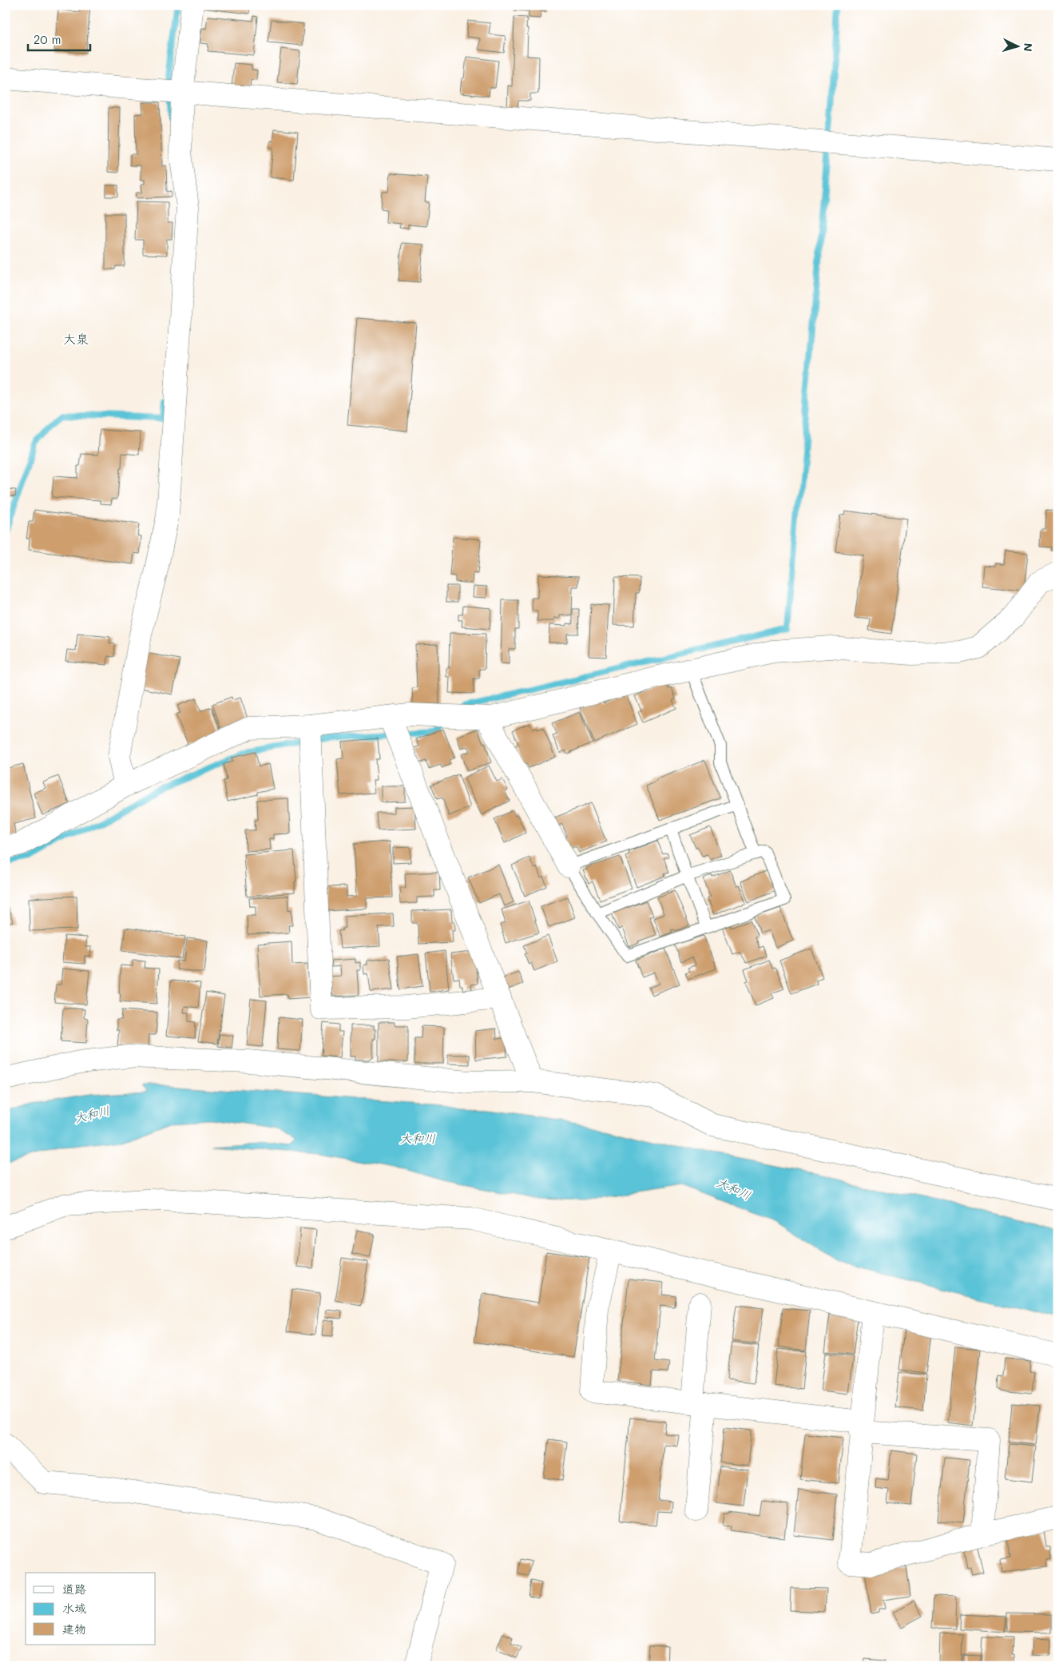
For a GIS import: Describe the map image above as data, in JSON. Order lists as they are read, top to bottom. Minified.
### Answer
{"districts":["大泉"],"water":["大和川"],"legend":["道路","水域","建物"],"scale_bar":"20 m","north":"right"}
